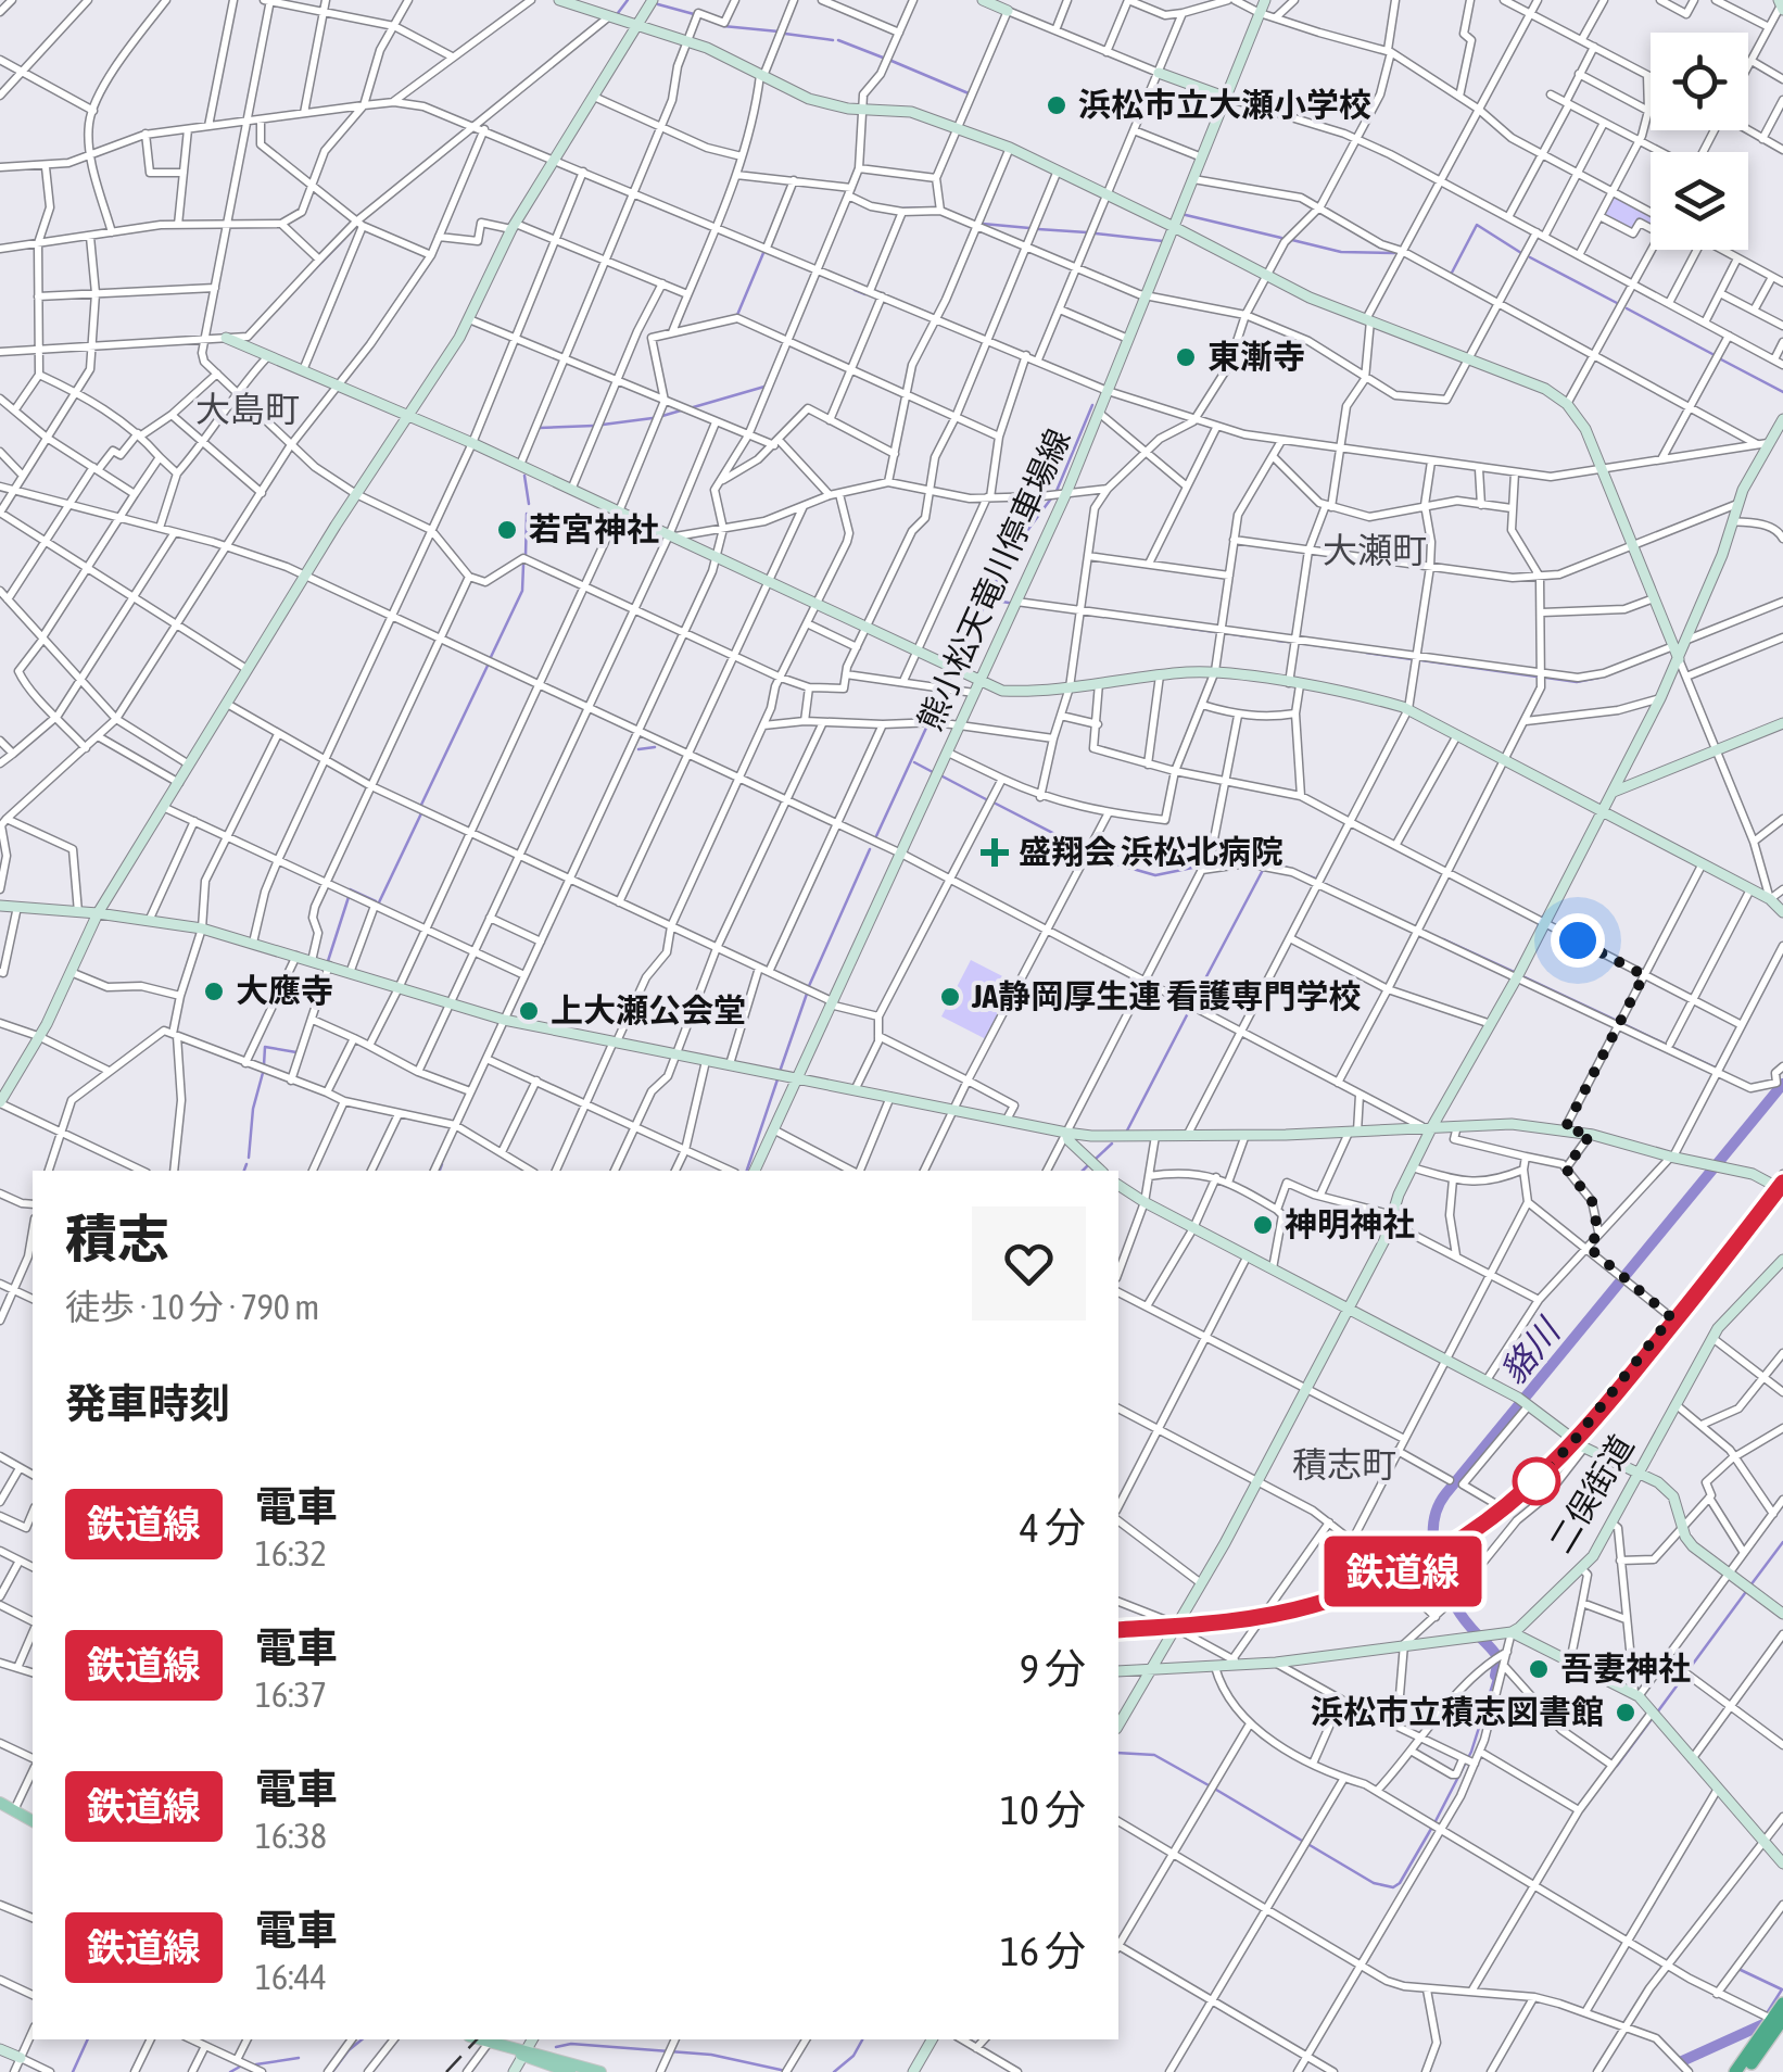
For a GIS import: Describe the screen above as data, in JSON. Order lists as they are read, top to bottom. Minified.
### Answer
{"streets":{"street":["熊小松天竜川停車場線","二俣街道"]},"districts":["大島町","大瀬町","積志町"],"water":["貉川"],"places":{"other":["浜松市立大瀬小学校","東漸寺","若宮神社","大應寺","JA静岡厚生連 看護専門学校","上大瀬公会堂","神明神社","吾妻神社","浜松市立積志図書館"],"health":["盛翔会 浜松北病院"]},"page":{"on_map":"鉄道線","heading":[["積志","徒歩 · 10 分 · 790 m"],"発車時刻"],"list":[{"mark":"鉄道線","name":"電車","note":"16:32","value":"4 分"},{"mark":"鉄道線","name":"電車","note":"16:37","value":"9 分"},{"mark":"鉄道線","name":"電車","note":"16:38","value":"10 分"},{"mark":"鉄道線","name":"電車","note":"16:44","value":"16 分"}]}}
